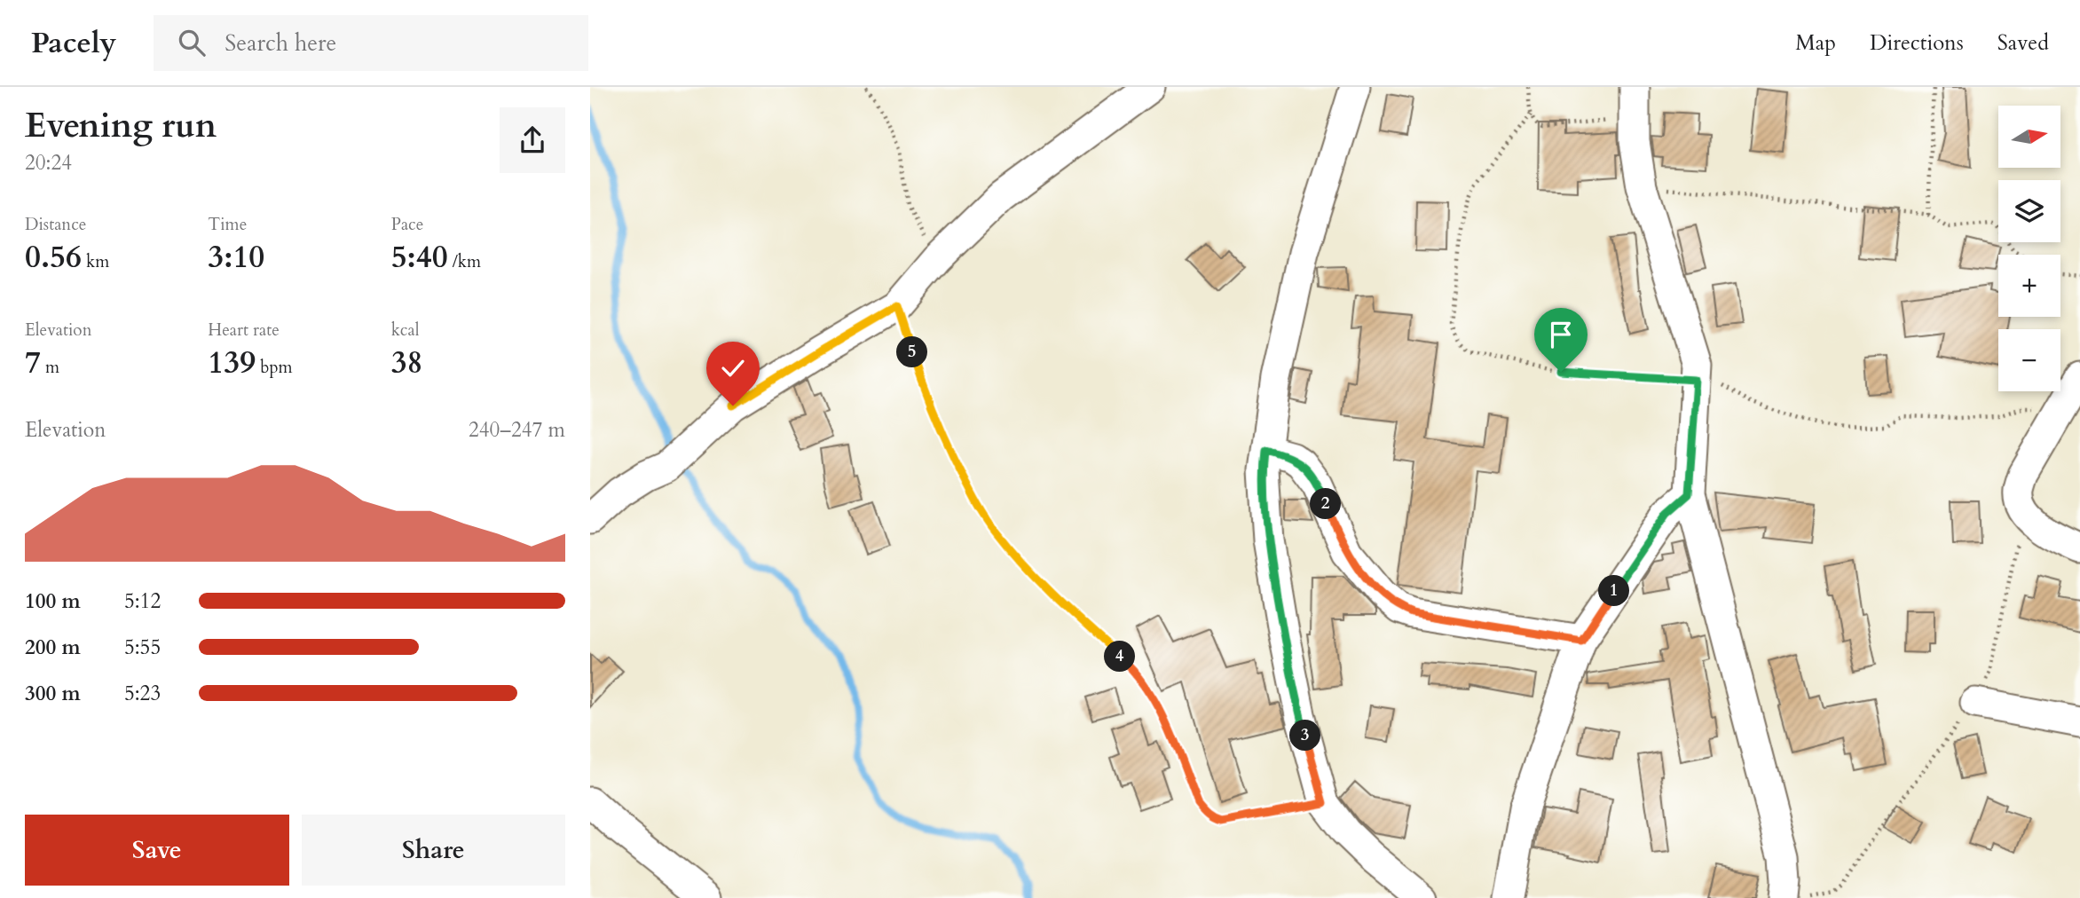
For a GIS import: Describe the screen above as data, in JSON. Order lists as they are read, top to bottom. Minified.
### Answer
{"north":"right","page":{"header":"Pacely","search":"Search here","nav":["Map","Directions","Saved"],"heading":["Evening run","20:24"],"map_buttons":["+","−"],"stats":[["Distance","0.56 km"],["Time","3:10"],["Pace","5:40 /km"],["Elevation","7 m"],["Heart rate","139 bpm"],["kcal","38"]],"pins":["5","2","1","4","3"],"chart":["Elevation","240–247 m"],"list":[{"name":"100 m","note":"5:12"},{"name":"200 m","note":"5:55"},{"name":"300 m","note":"5:23"}],"buttons":["Save","Share"]}}
